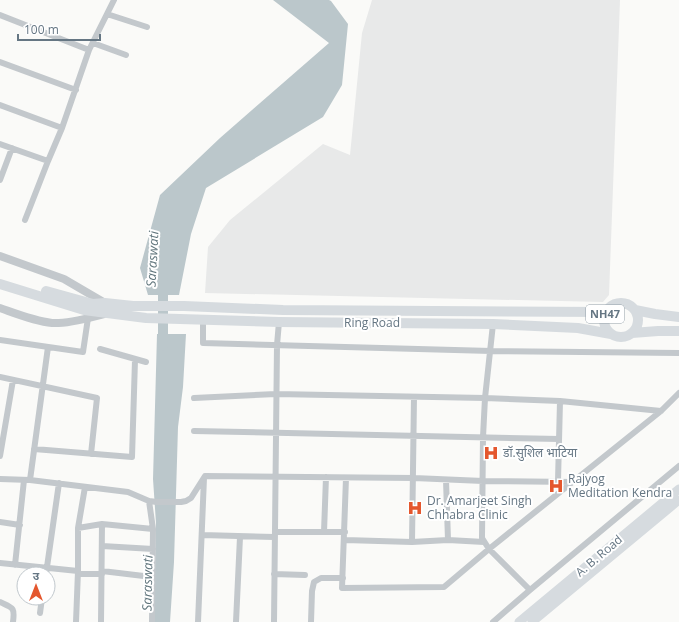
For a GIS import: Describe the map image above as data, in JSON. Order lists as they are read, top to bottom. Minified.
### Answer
{"streets":{"highway":["NH47","Ring Road"],"main road":["A. B. Road"]},"crossings":[["NH47","Ring Road"]],"water":["Saraswati"],"places":{"hospital":["डॉ.सुशिल भाटिया","Rajyog Meditation Kendra","Dr. Amarjeet Singh Chhabra Clinic"]},"scale_bar":"100 m","north":"top"}
